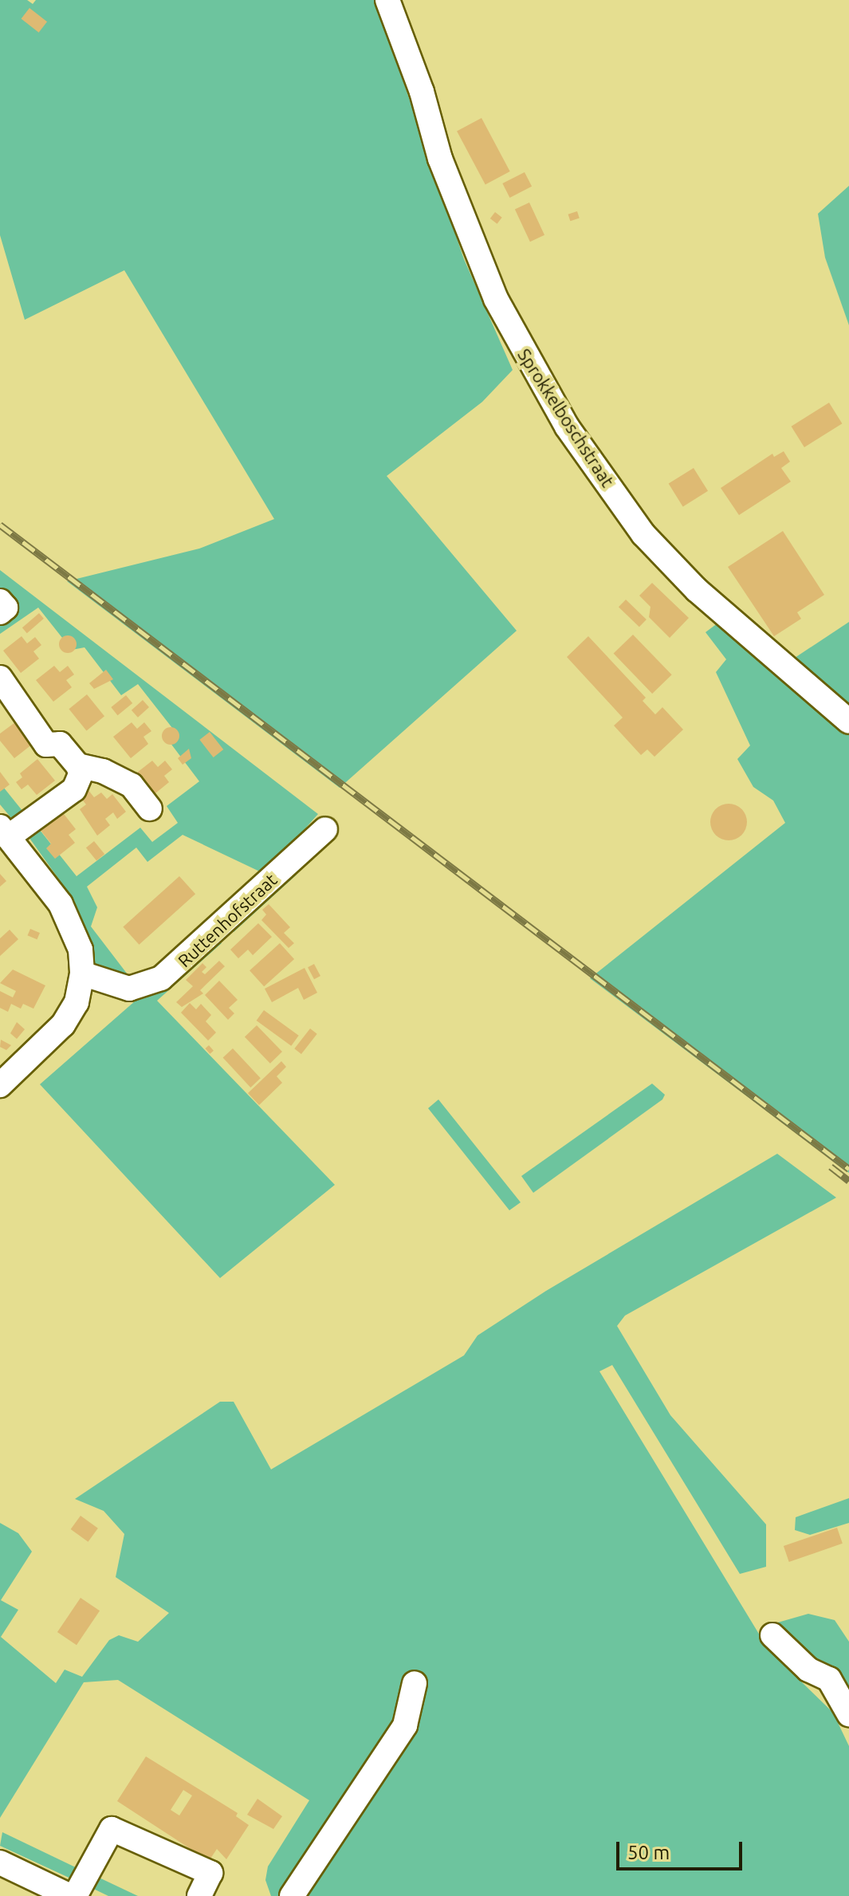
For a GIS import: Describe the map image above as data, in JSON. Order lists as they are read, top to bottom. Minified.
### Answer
{"streets":{"street":["Sprokkelboschstraat","Ruttenhofstraat"]},"scale_bar":"50 m"}
